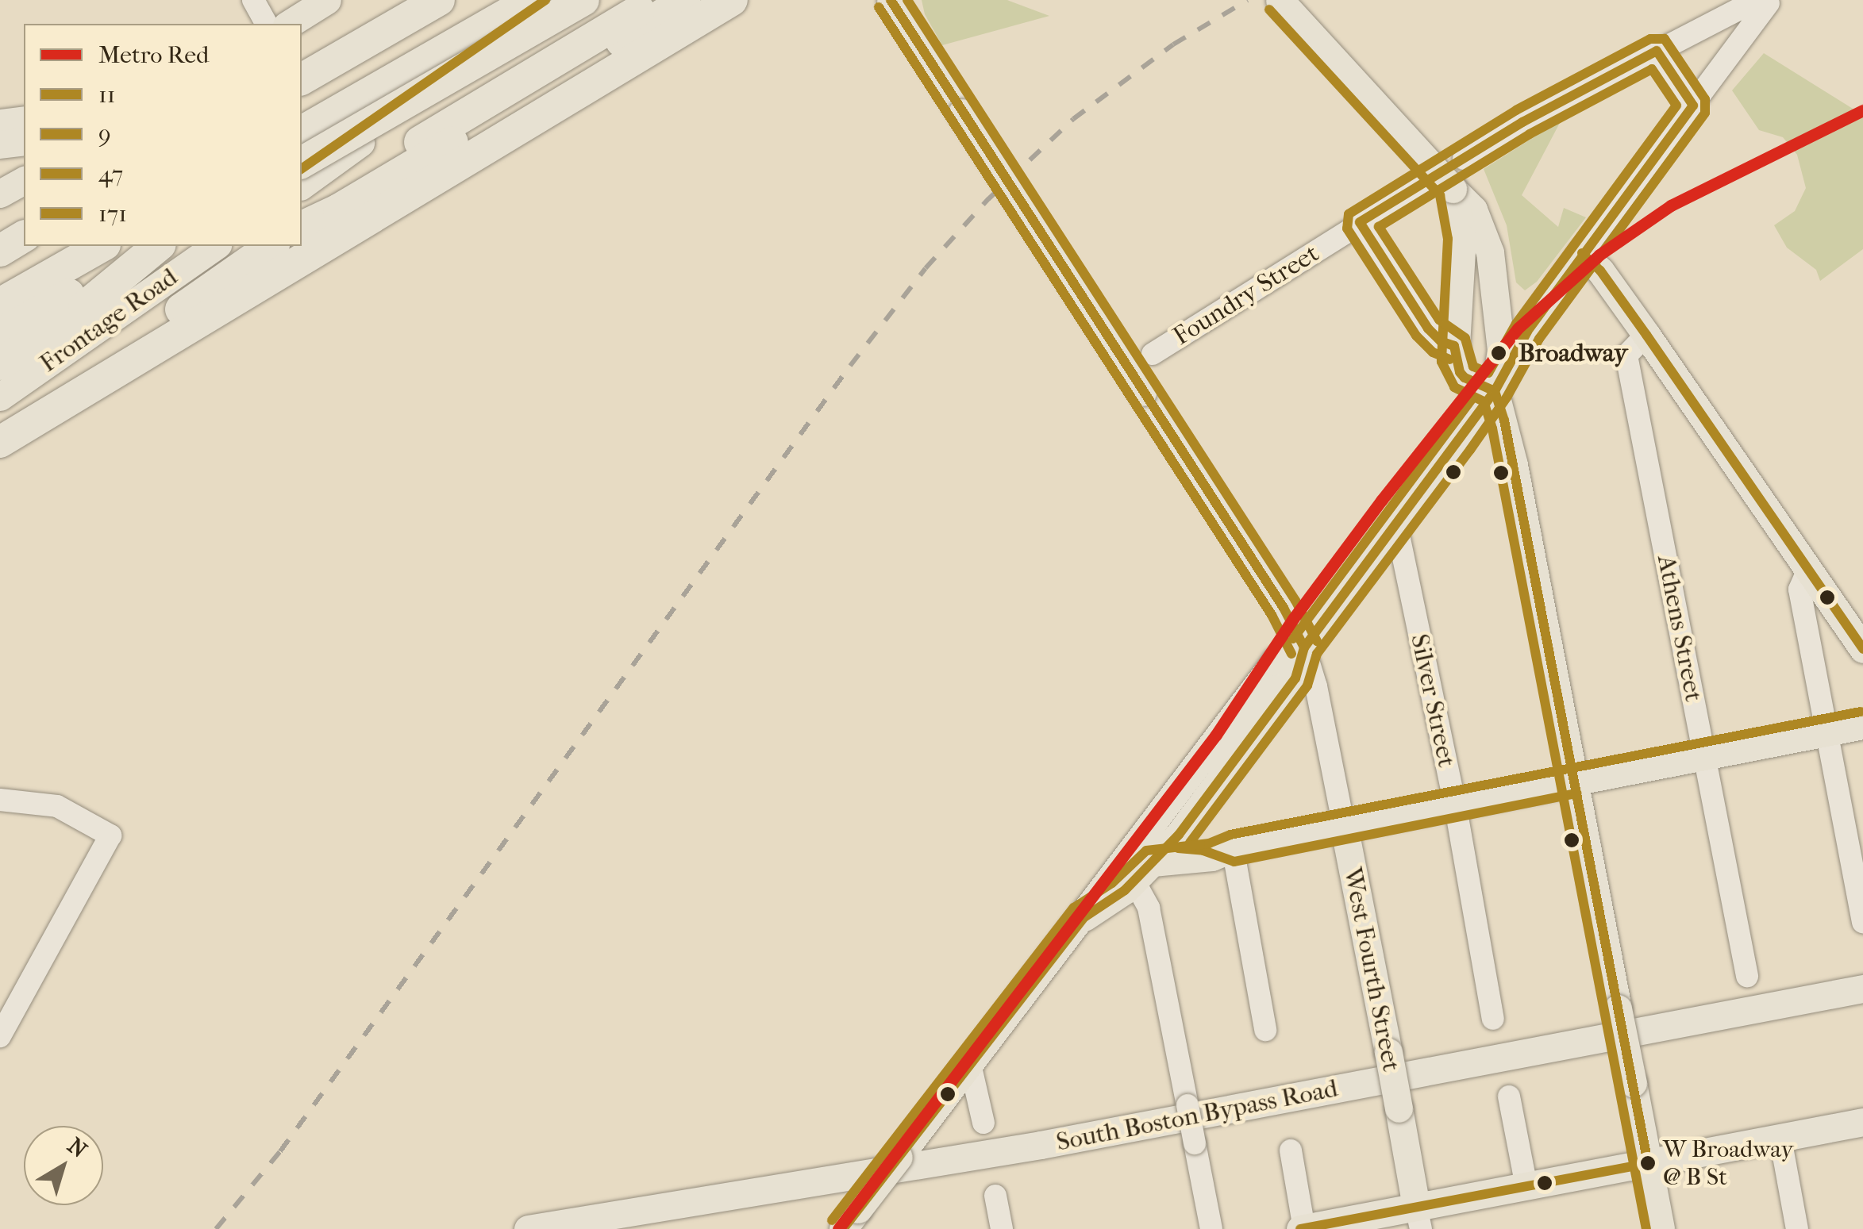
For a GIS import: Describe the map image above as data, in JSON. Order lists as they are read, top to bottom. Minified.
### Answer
{"streets":{"main road":["Frontage Road","West Fourth Street","South Boston Bypass Road"],"street":["Foundry Street","Athens Street","Silver Street"]},"places":["Broadway","W Broadway @ B St"],"lines":["transit line 11","transit line 47","transit line 9","metro line Red","transit line 171"],"legend":["Metro Red","11","9","47","171"],"north":"top right"}
